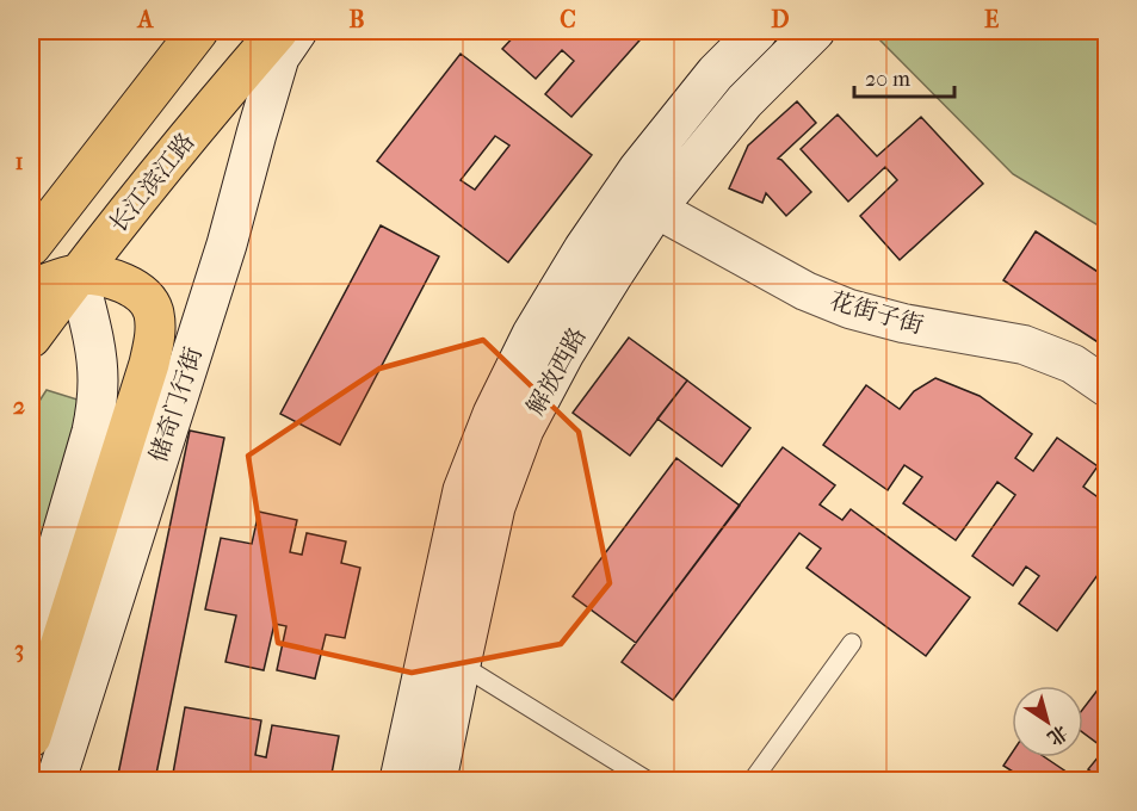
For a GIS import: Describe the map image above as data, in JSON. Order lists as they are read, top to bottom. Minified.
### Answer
{"streets":{"main road":["长江滨江路","解放西路","储奇门行街"],"street":["花街子街"]},"crossings":[["花街子街","解放西路"]],"scale_bar":"20 m","north":"bottom right","grid":{"columns":["A","B","C","D","E"],"rows":["1","2","3"]}}
